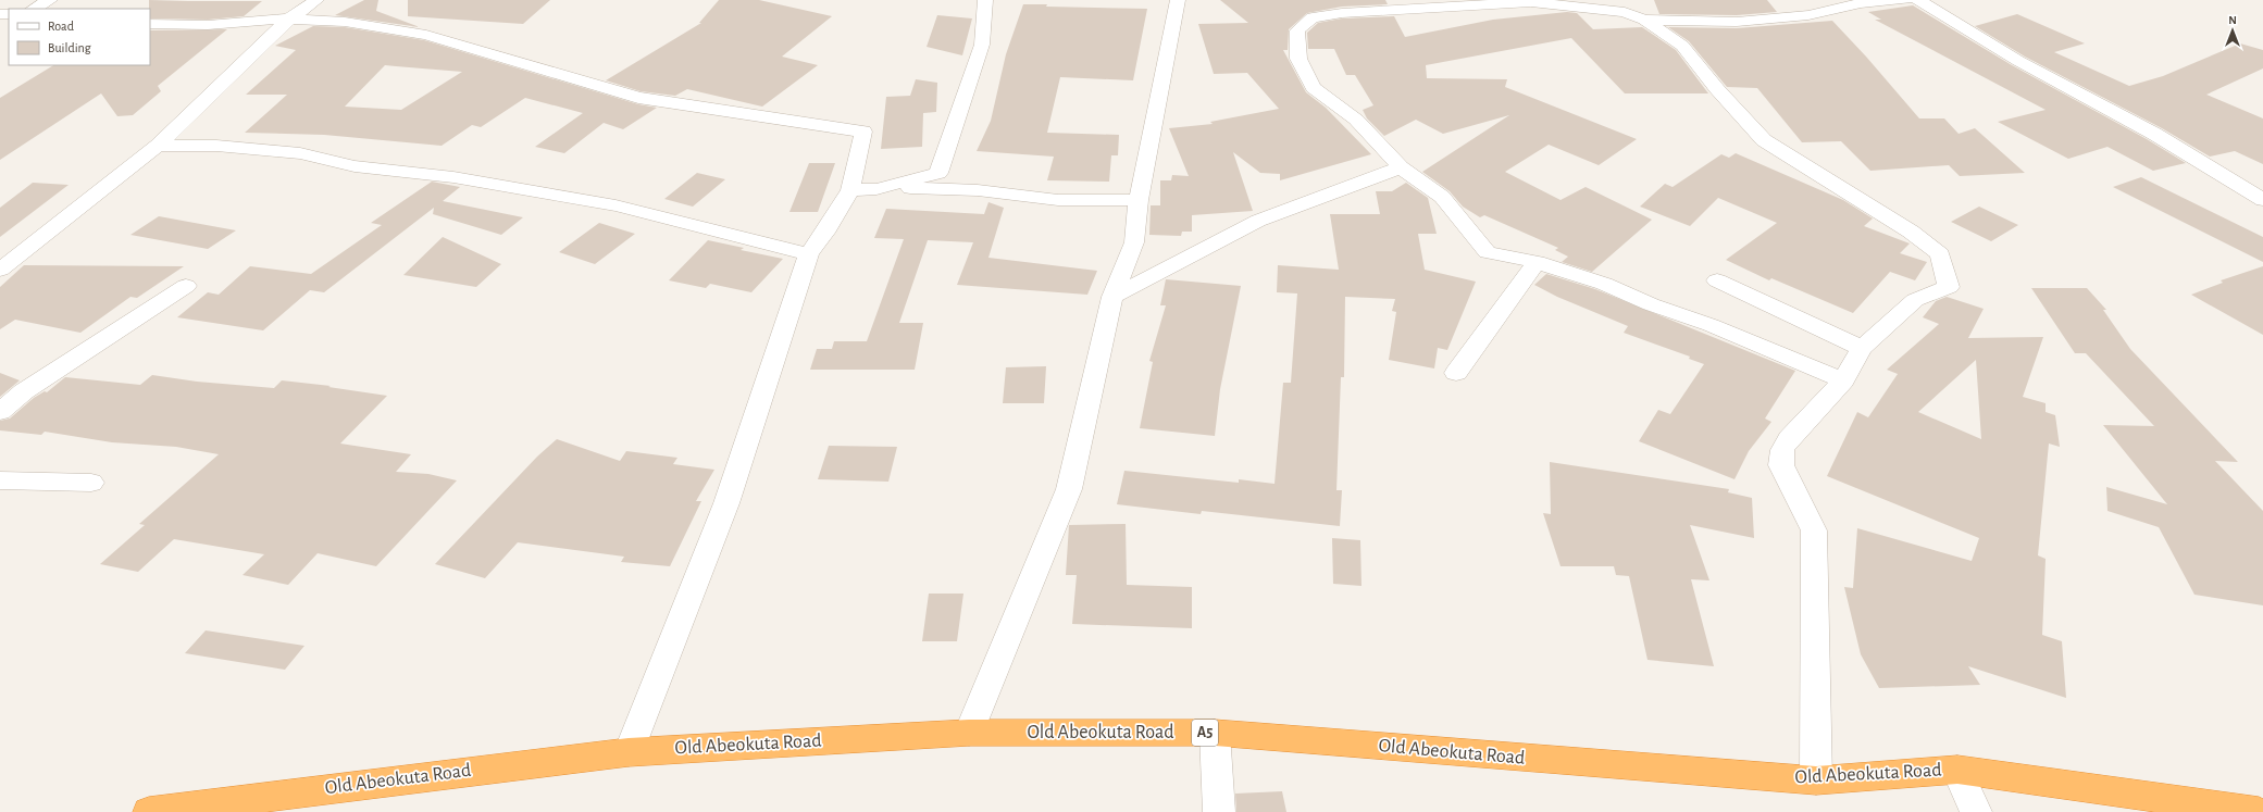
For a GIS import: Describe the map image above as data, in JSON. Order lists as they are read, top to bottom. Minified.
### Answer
{"streets":{"highway":["Old Abeokuta Road","A5"]},"legend":["Road","Building"],"north":"top"}
